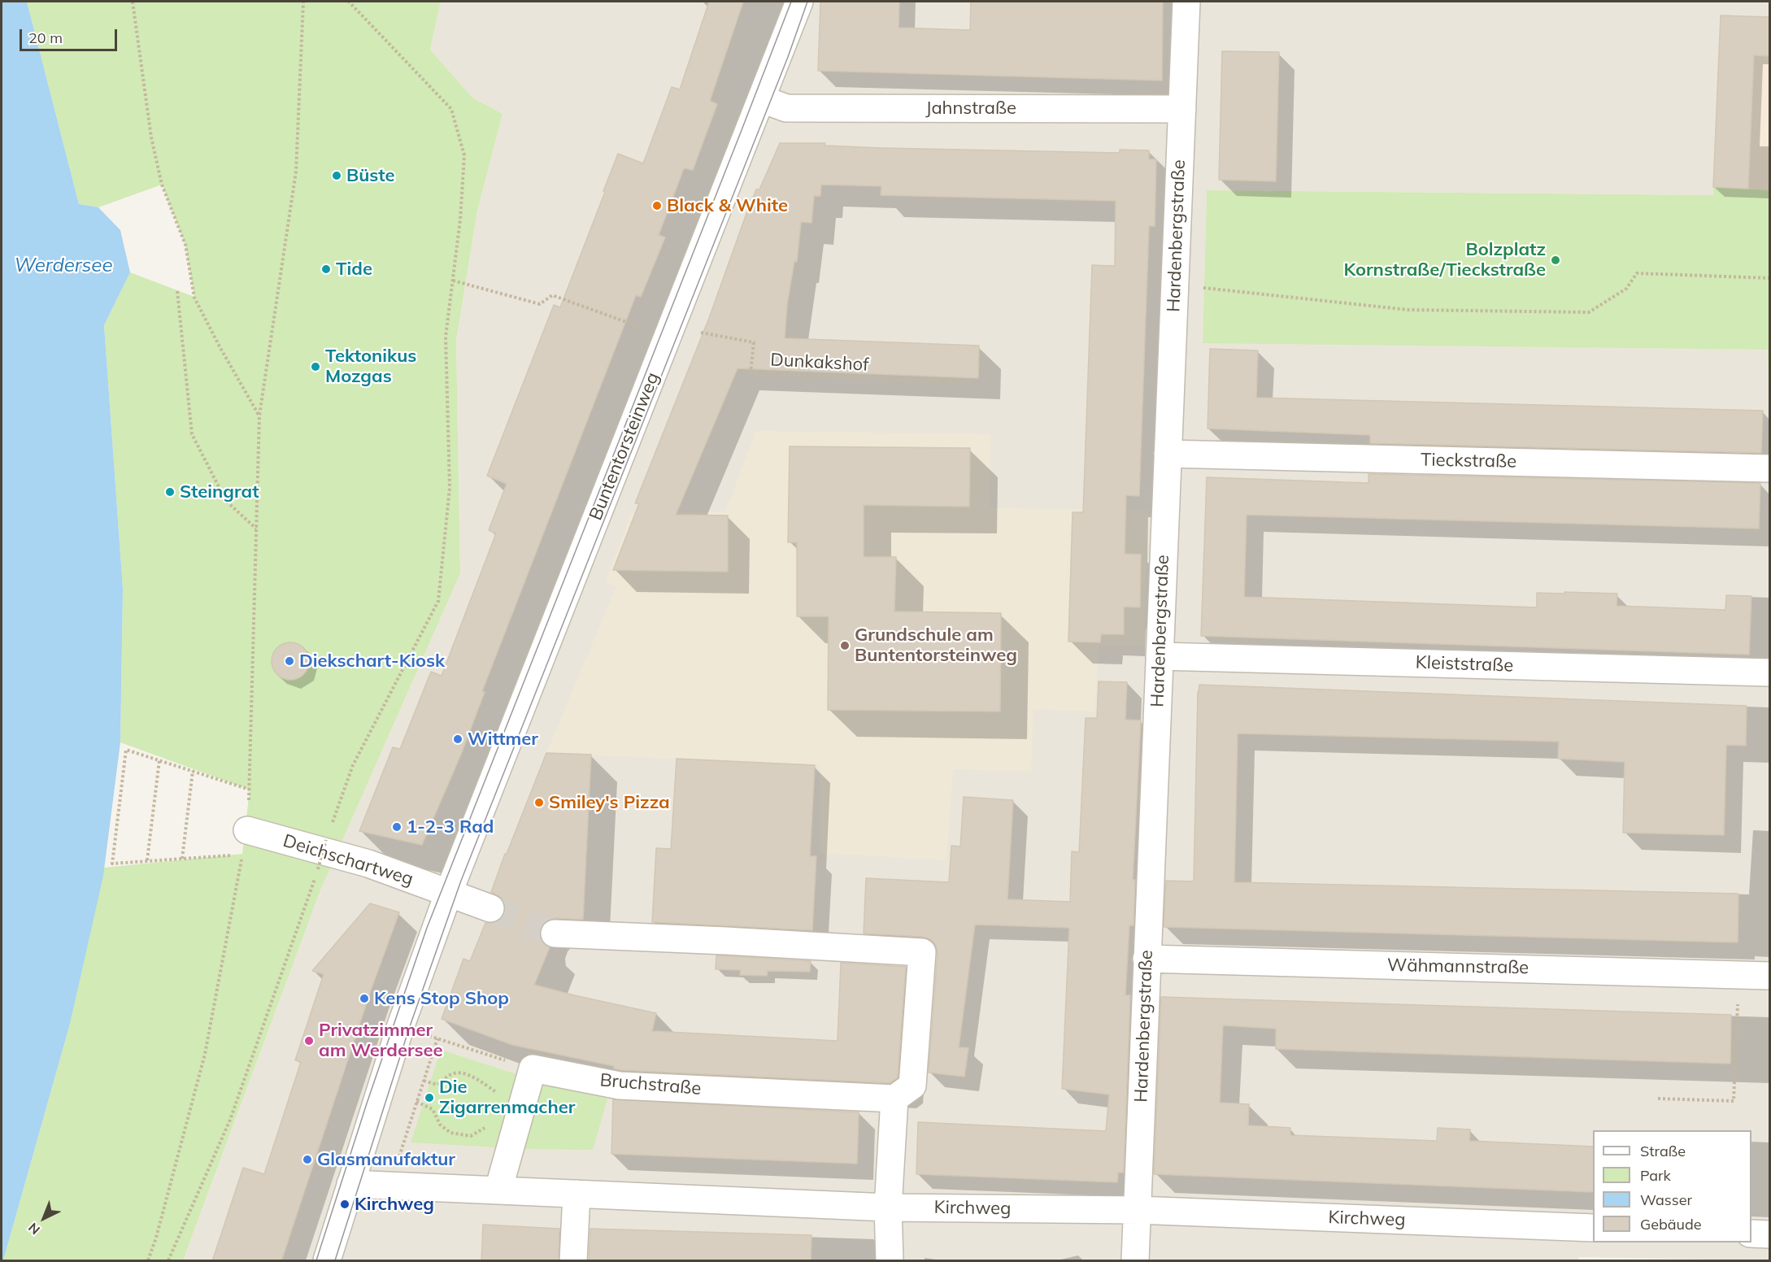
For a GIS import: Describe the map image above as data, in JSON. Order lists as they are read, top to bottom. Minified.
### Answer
{"streets":{"street":["Jahnstraße","Hardenbergstraße","Buntentorsteinweg","Tieckstraße","Kleiststraße","Deichschartweg","Wähmannstraße","Bruchstraße","Kirchweg"],"path":["Dunkakshof"]},"crossings":[["Jahnstraße","Hardenbergstraße"],["Jahnstraße","Buntentorsteinweg"],["Hardenbergstraße","Tieckstraße"],["Hardenbergstraße","Kleiststraße"],["Hardenbergstraße","Wähmannstraße"],["Hardenbergstraße","Kirchweg"],["Dunkakshof","Buntentorsteinweg"],["Buntentorsteinweg","Deichschartweg"],["Buntentorsteinweg","Kirchweg"]],"water":["Werdersee"],"places":["Büste","Black & White","Bolzplatz Kornstraße/Tieckstraße","Tide","Tektonikus Mozgas","Steingrat","Grundschule am Buntentorsteinweg","Diekschart-Kiosk","Wittmer","Smiley's Pizza","1-2-3 Rad","Kens Stop Shop","Privatzimmer am Werdersee","Die Zigarrenmacher","Glasmanufaktur","Kirchweg"],"legend":["Straße","Park","Wasser","Gebäude"],"scale_bar":"20 m","north":"bottom left"}
